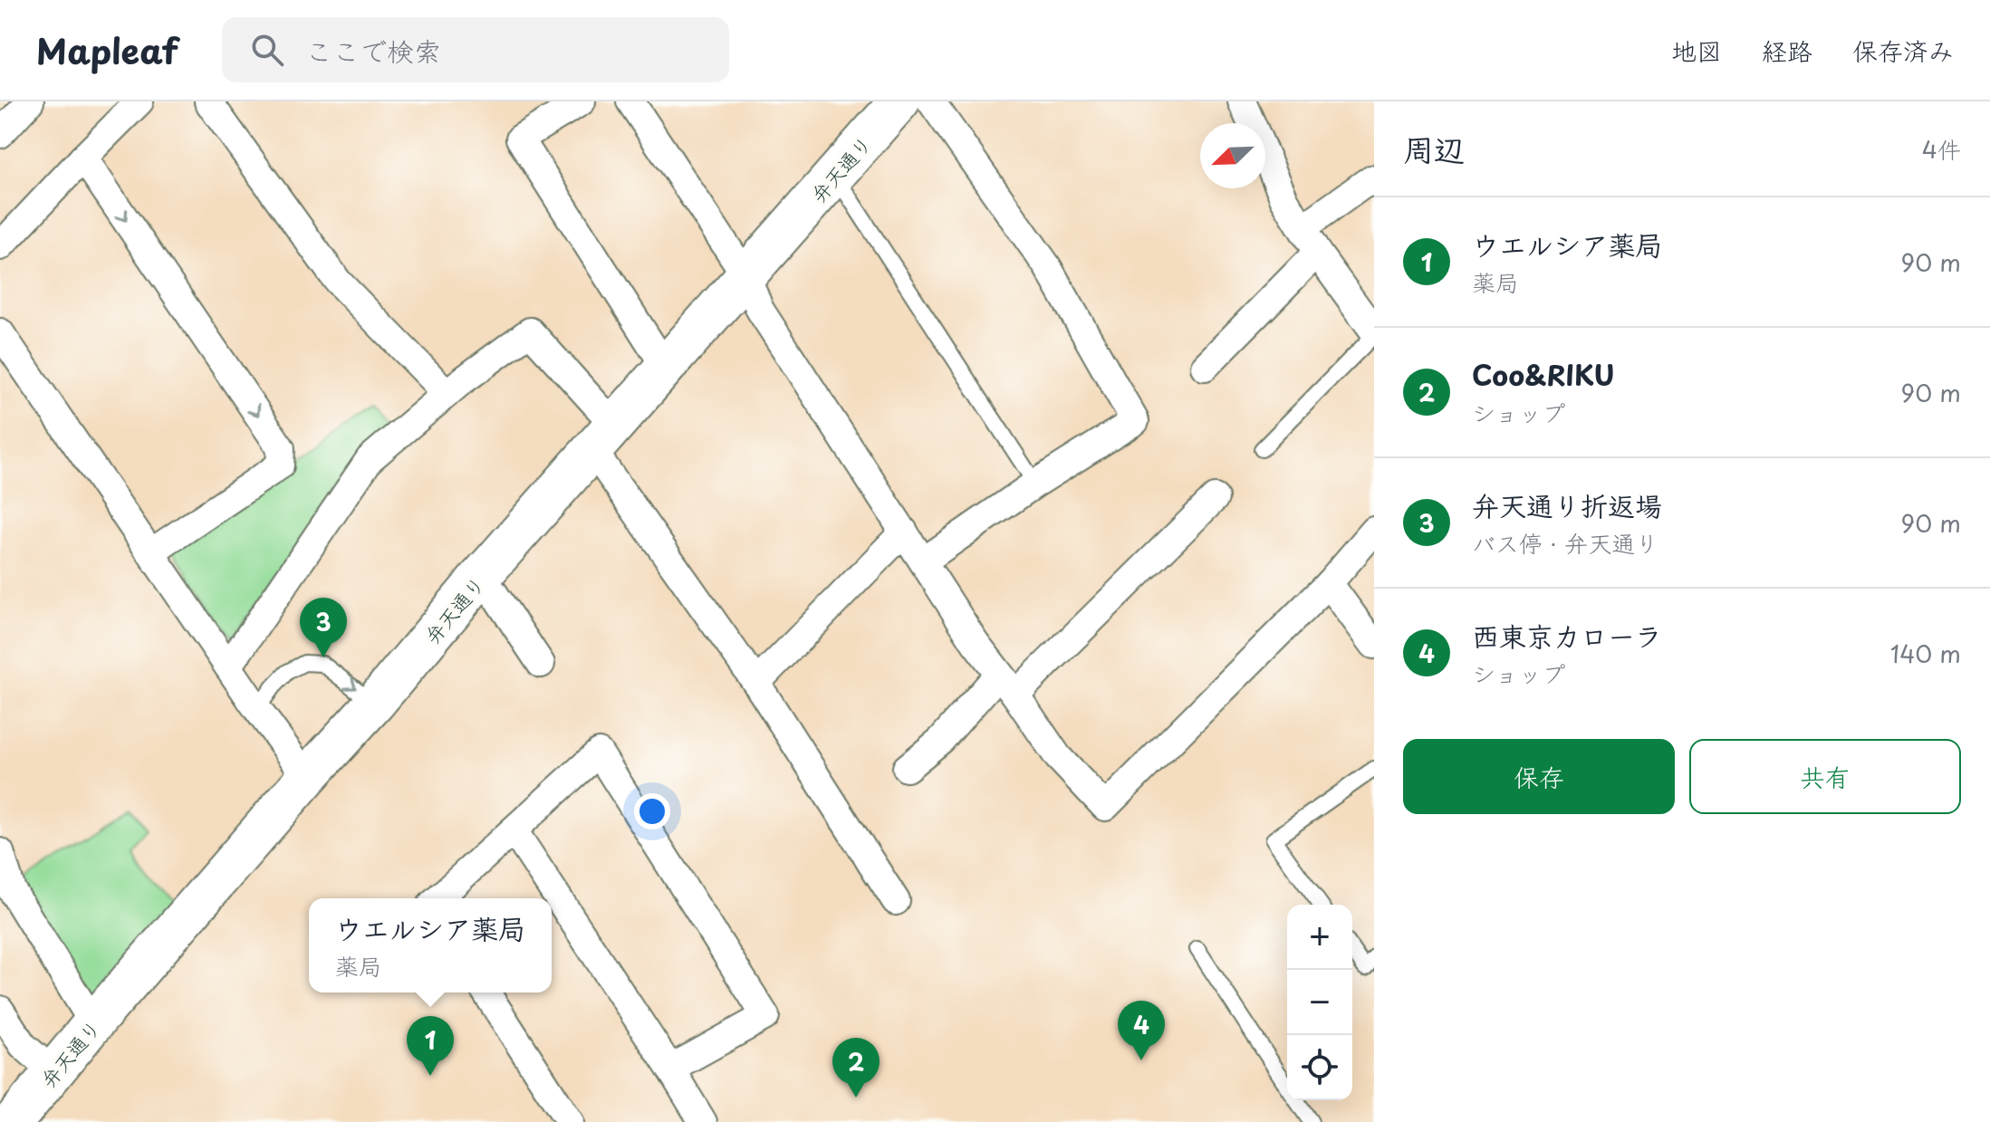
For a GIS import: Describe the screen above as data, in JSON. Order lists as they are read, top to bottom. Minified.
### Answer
{"streets":{"street":["弁天通り"]},"north":"bottom left","page":{"header":"Mapleaf","search":"ここで検索","nav":["地図","経路","保存済み"],"heading":["周辺","4件"],"list":[{"mark":"1","name":"ウエルシア薬局","note":"薬局","value":"90 m"},{"mark":"2","name":"Coo&RIKU","note":"ショップ","value":"90 m"},{"mark":"3","name":"弁天通り折返場","note":"バス停 · 弁天通り","value":"90 m"},{"mark":"4","name":"西東京カローラ","note":"ショップ","value":"140 m"}],"pins":["3","4","1","2"],"buttons":["保存","共有"],"popup":["ウエルシア薬局","薬局"],"map_buttons":["+","−"]}}
